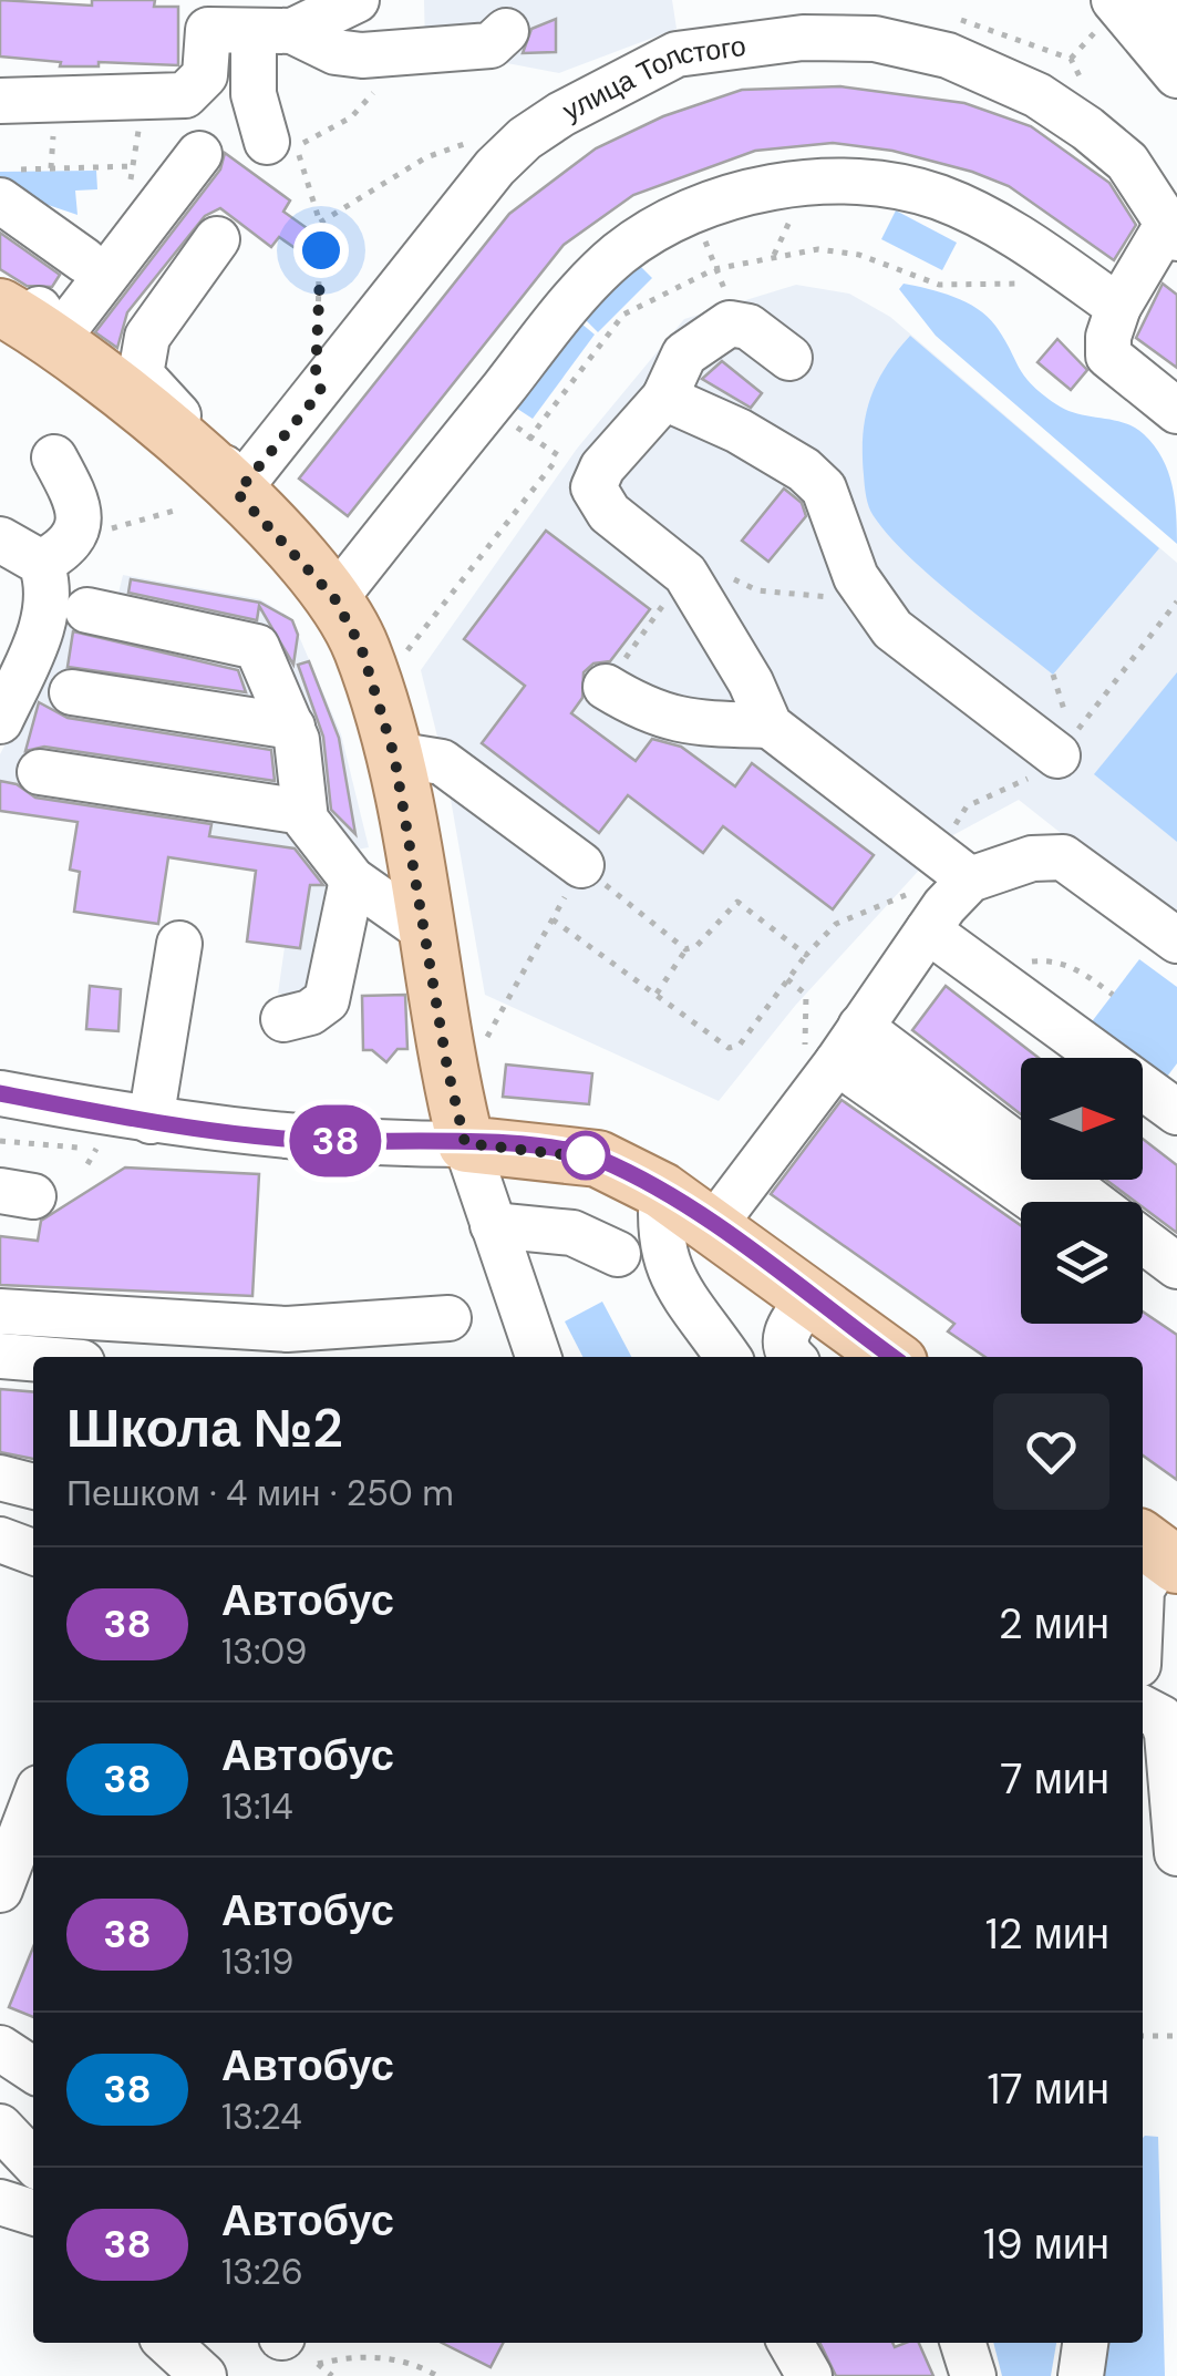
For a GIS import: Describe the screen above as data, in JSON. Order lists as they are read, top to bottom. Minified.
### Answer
{"streets":{"street":["улица Толстого"]},"lines":["bus line 38"],"north":"right","page":{"on_map":"38","heading":["Школа №2","Пешком · 4 мин · 250 m"],"list":[{"mark":"38","name":"Автобус","note":"13:09","value":"2 мин"},{"mark":"38","name":"Автобус","note":"13:14","value":"7 мин"},{"mark":"38","name":"Автобус","note":"13:19","value":"12 мин"},{"mark":"38","name":"Автобус","note":"13:24","value":"17 мин"},{"mark":"38","name":"Автобус","note":"13:26","value":"19 мин"}]}}
